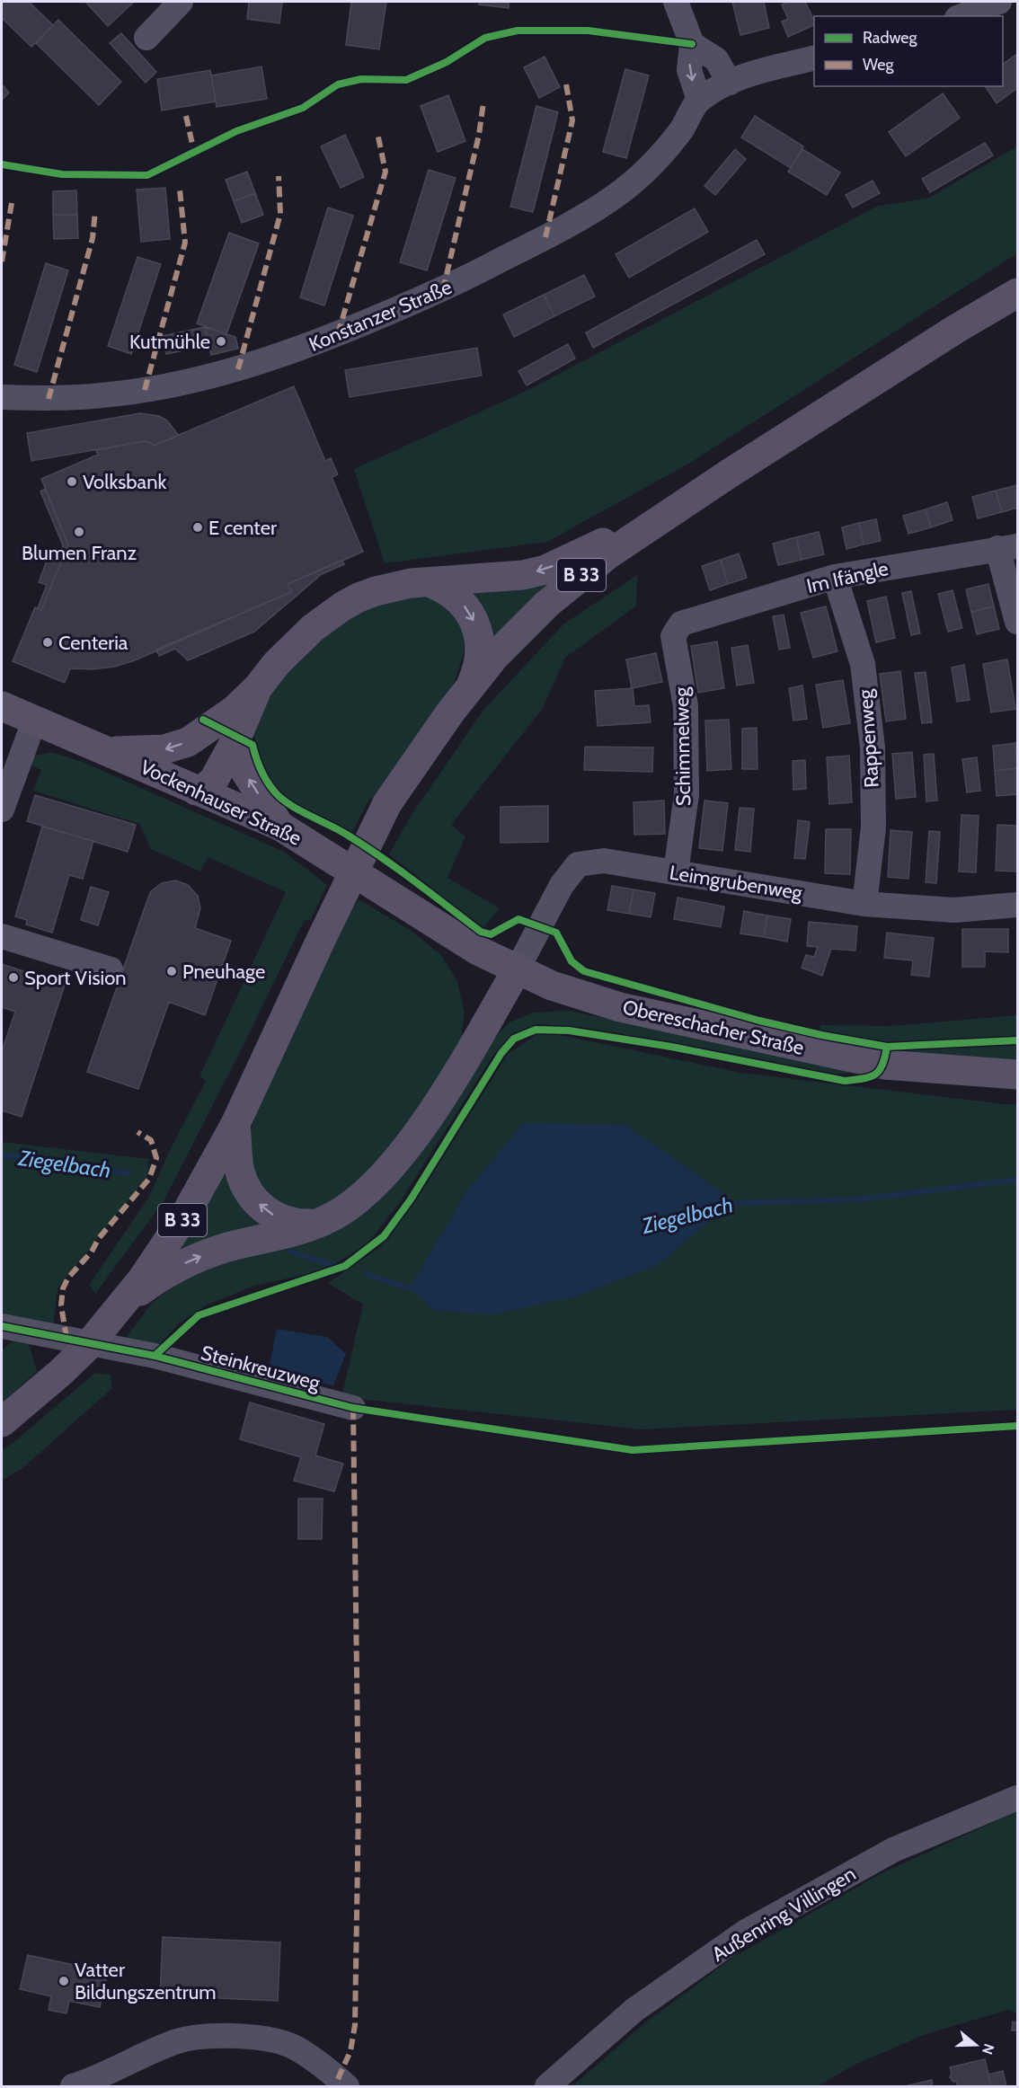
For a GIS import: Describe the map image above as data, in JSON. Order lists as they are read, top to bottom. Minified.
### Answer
{"streets":{"main road":["B 33","Vockenhauser Straße","Obereschacher Straße"],"street":["Konstanzer Straße","Im Ifängle","Rappenweg","Schimmelweg","Leimgrubenweg","Steinkreuzweg","Außenring Villingen"]},"crossings":[["Im Ifängle","Rappenweg"],["Im Ifängle","Schimmelweg"],["Rappenweg","Leimgrubenweg"],["Schimmelweg","Leimgrubenweg"],["Vockenhauser Straße","Obereschacher Straße"],["Leimgrubenweg","Obereschacher Straße"]],"water":["Ziegelbach"],"places":["Kutmühle","Volksbank","E center","Blumen Franz","Centeria","Pneuhage","Sport Vision","Vatter Bildungszentrum"],"legend":["Radweg","Weg"],"north":"right"}
